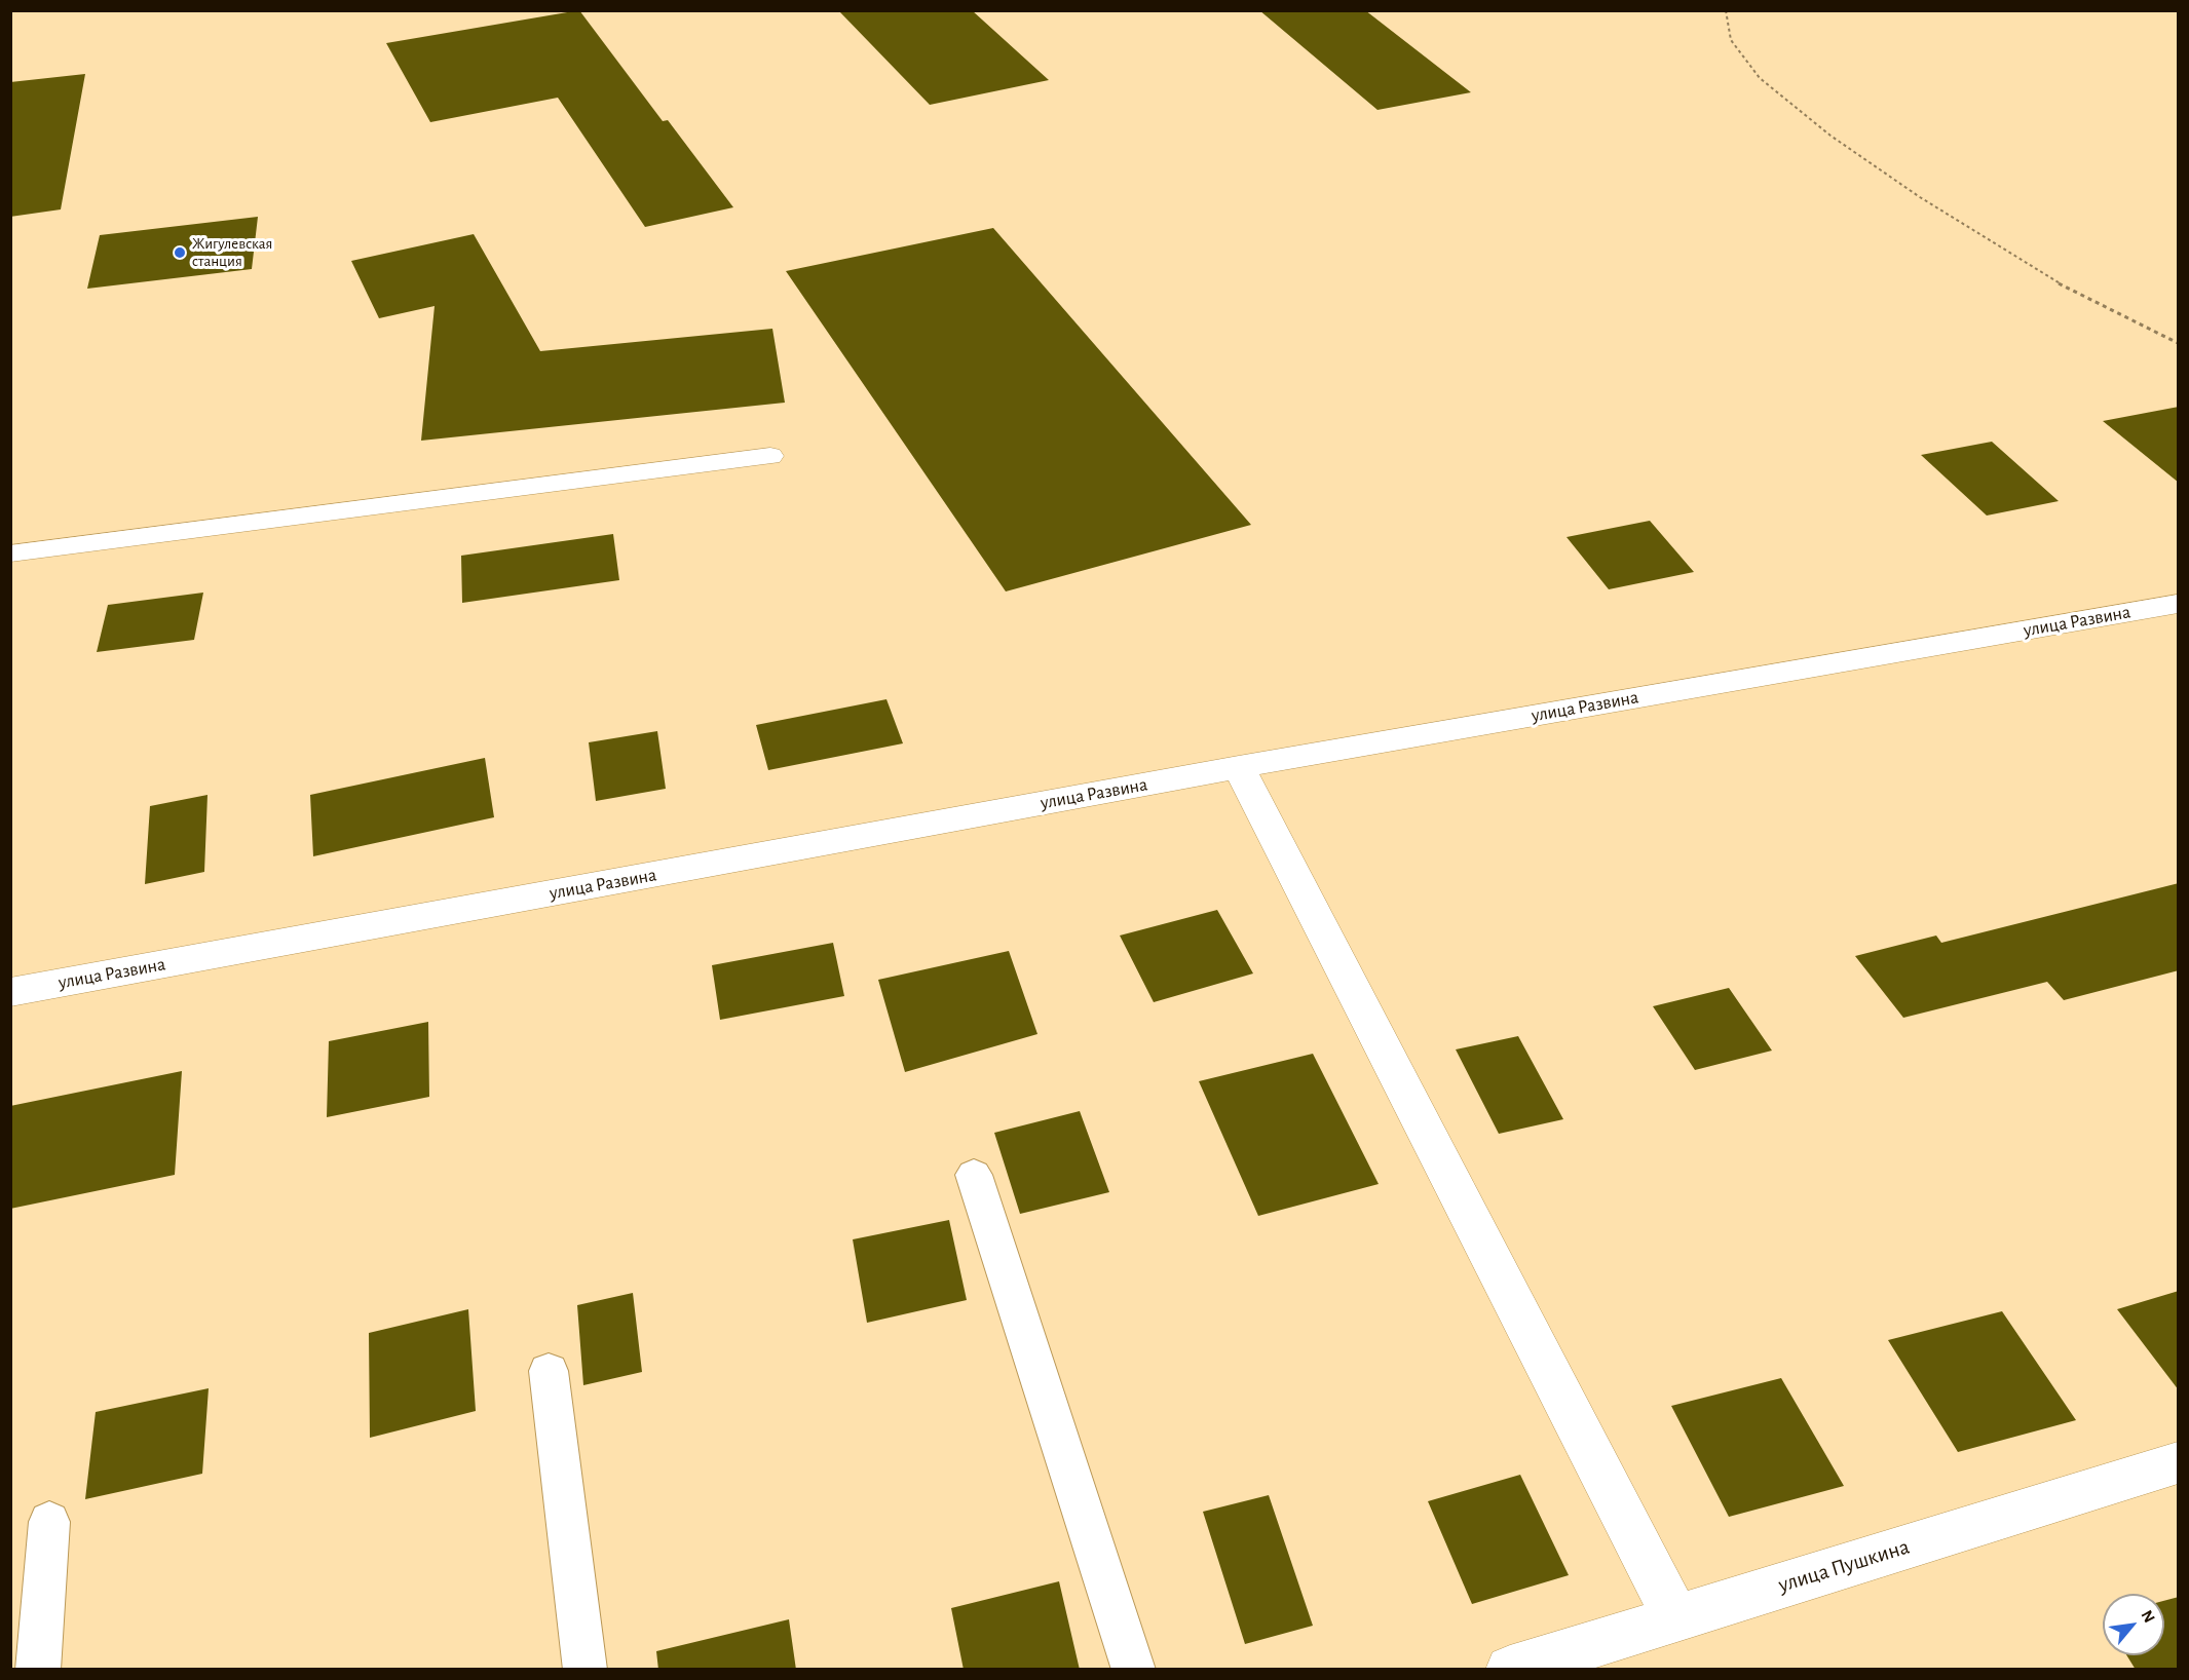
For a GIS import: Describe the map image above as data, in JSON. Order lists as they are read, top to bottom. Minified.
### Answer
{"streets":{"street":["улица Развина","улица Пушкина"]},"places":["Жигулевская станция"],"north":"top right"}
